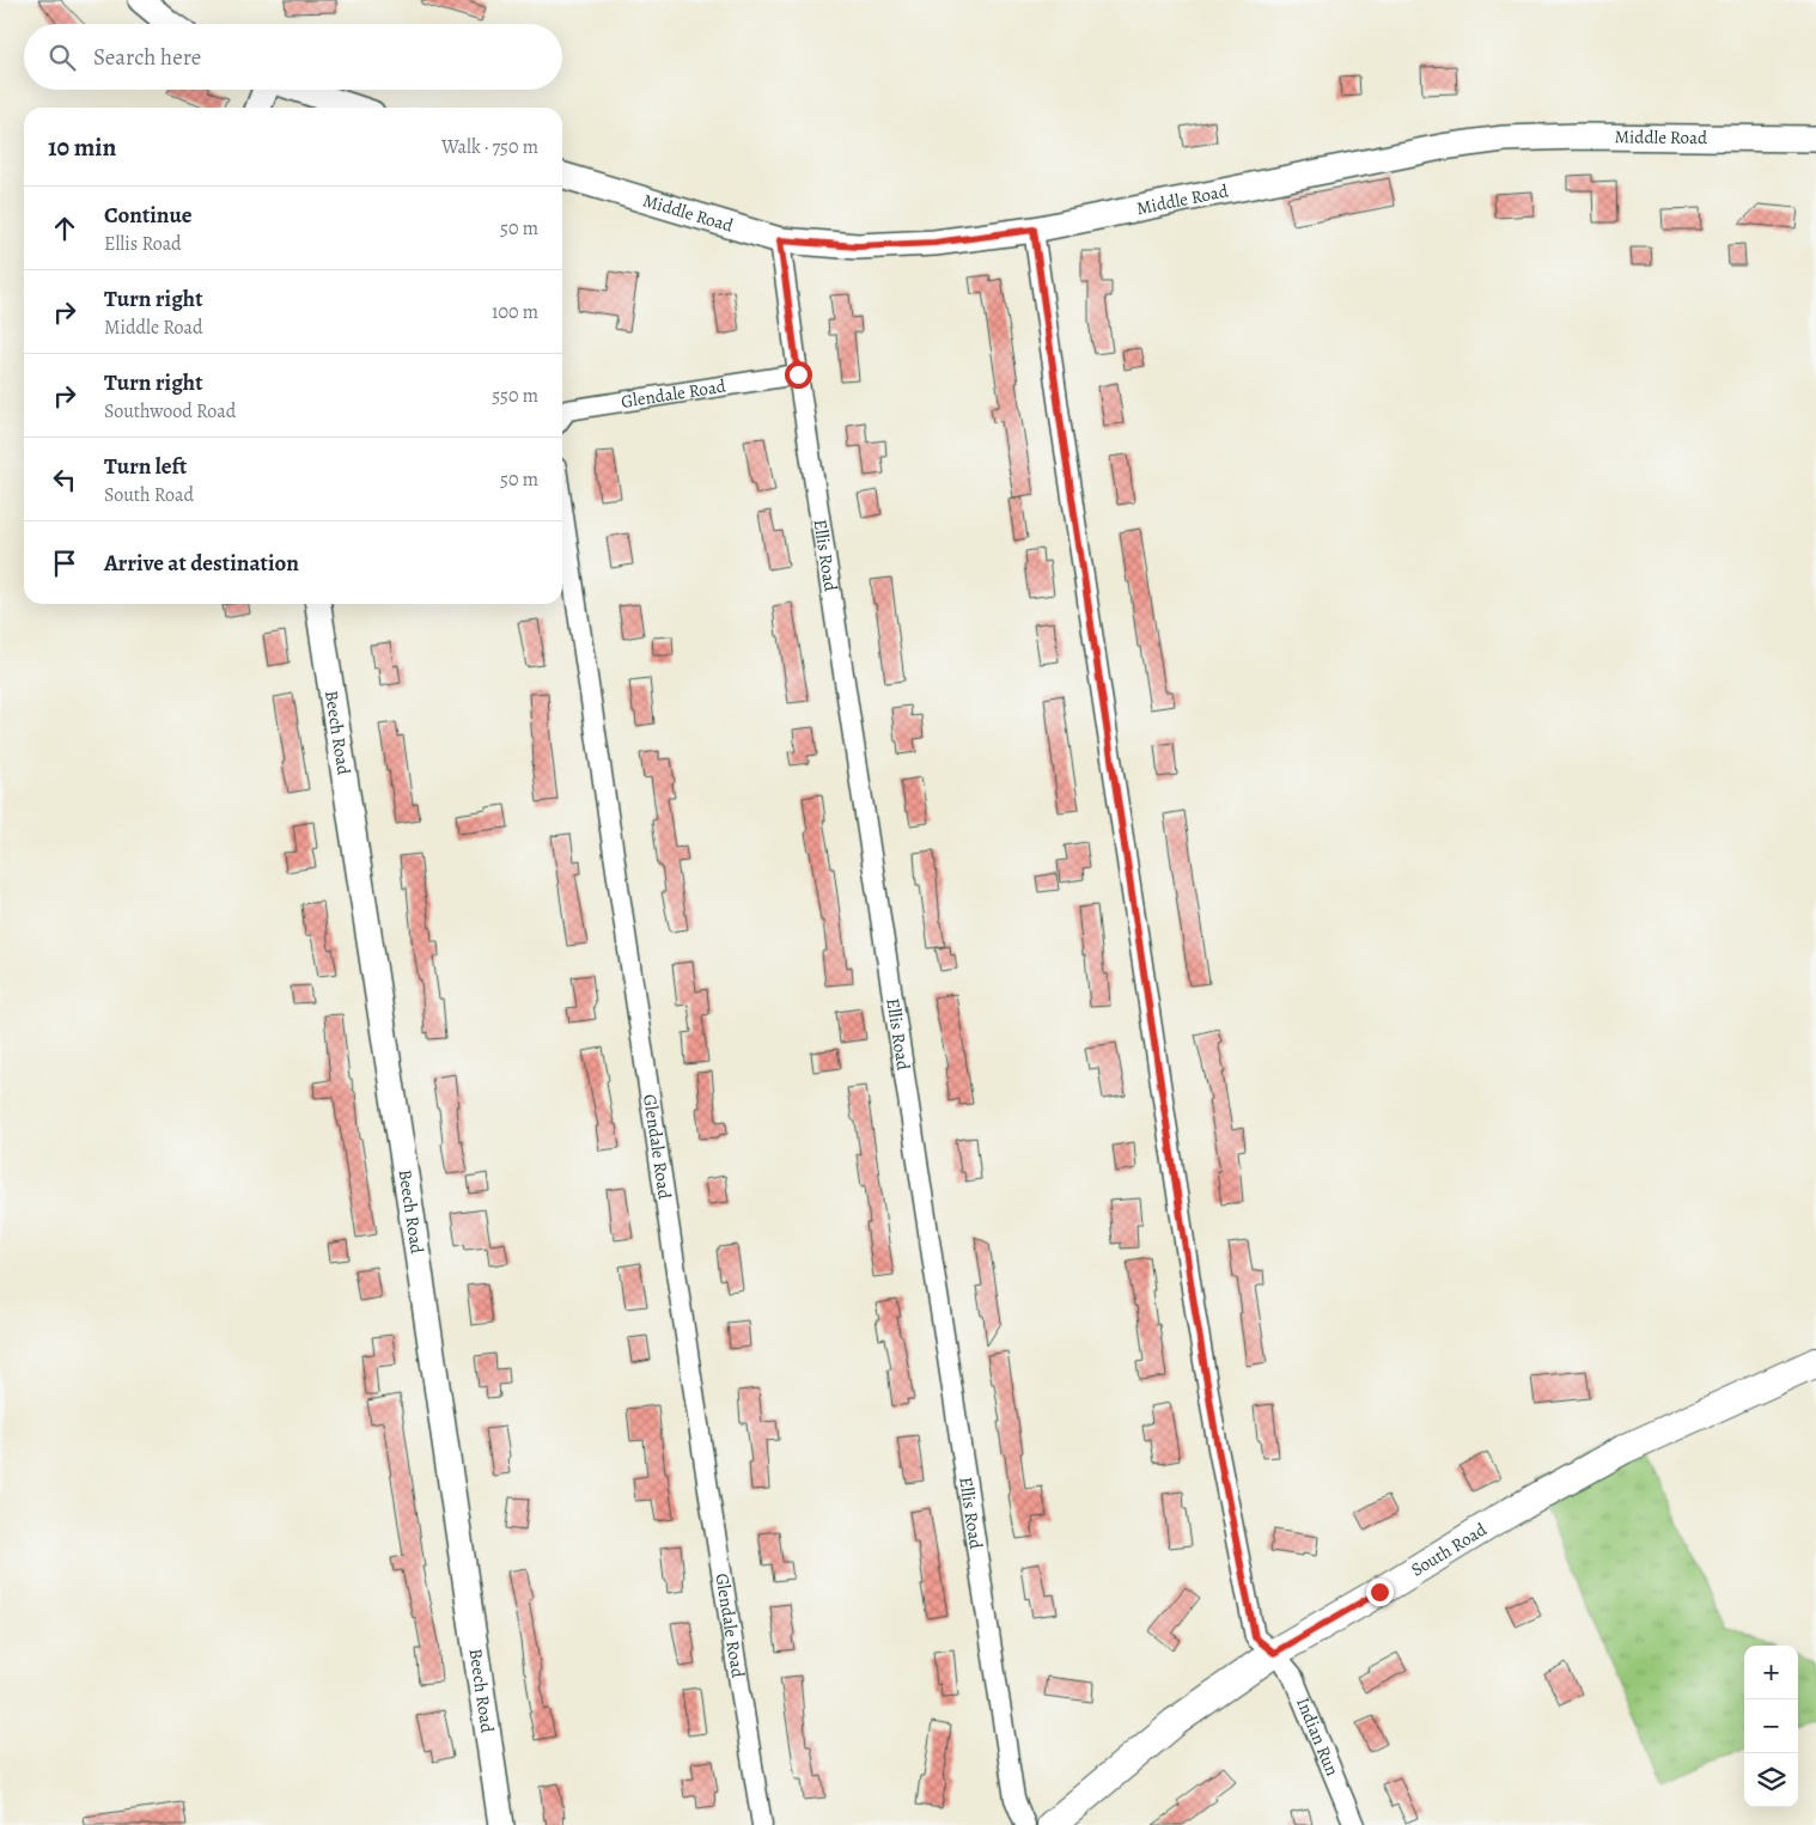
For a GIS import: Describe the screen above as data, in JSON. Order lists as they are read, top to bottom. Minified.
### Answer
{"streets":{"main road":["South Road"],"street":["Middle Road","Glendale Road","Ellis Road","Beech Road","Indian Run"]},"crossings":[["Middle Road","Ellis Road"],["Middle Road","Indian Run"],["Glendale Road","Ellis Road"],["South Road","Indian Run"]],"page":{"search":"Search here","heading":["10 min","Walk · 750 m"],"list":[["Continue","Ellis Road","50 m"],["Turn right","Middle Road","100 m"],["Turn right","Southwood Road","550 m"],["Turn left","South Road","50 m"],"Arrive at destination"],"map_buttons":["+","−"]}}
